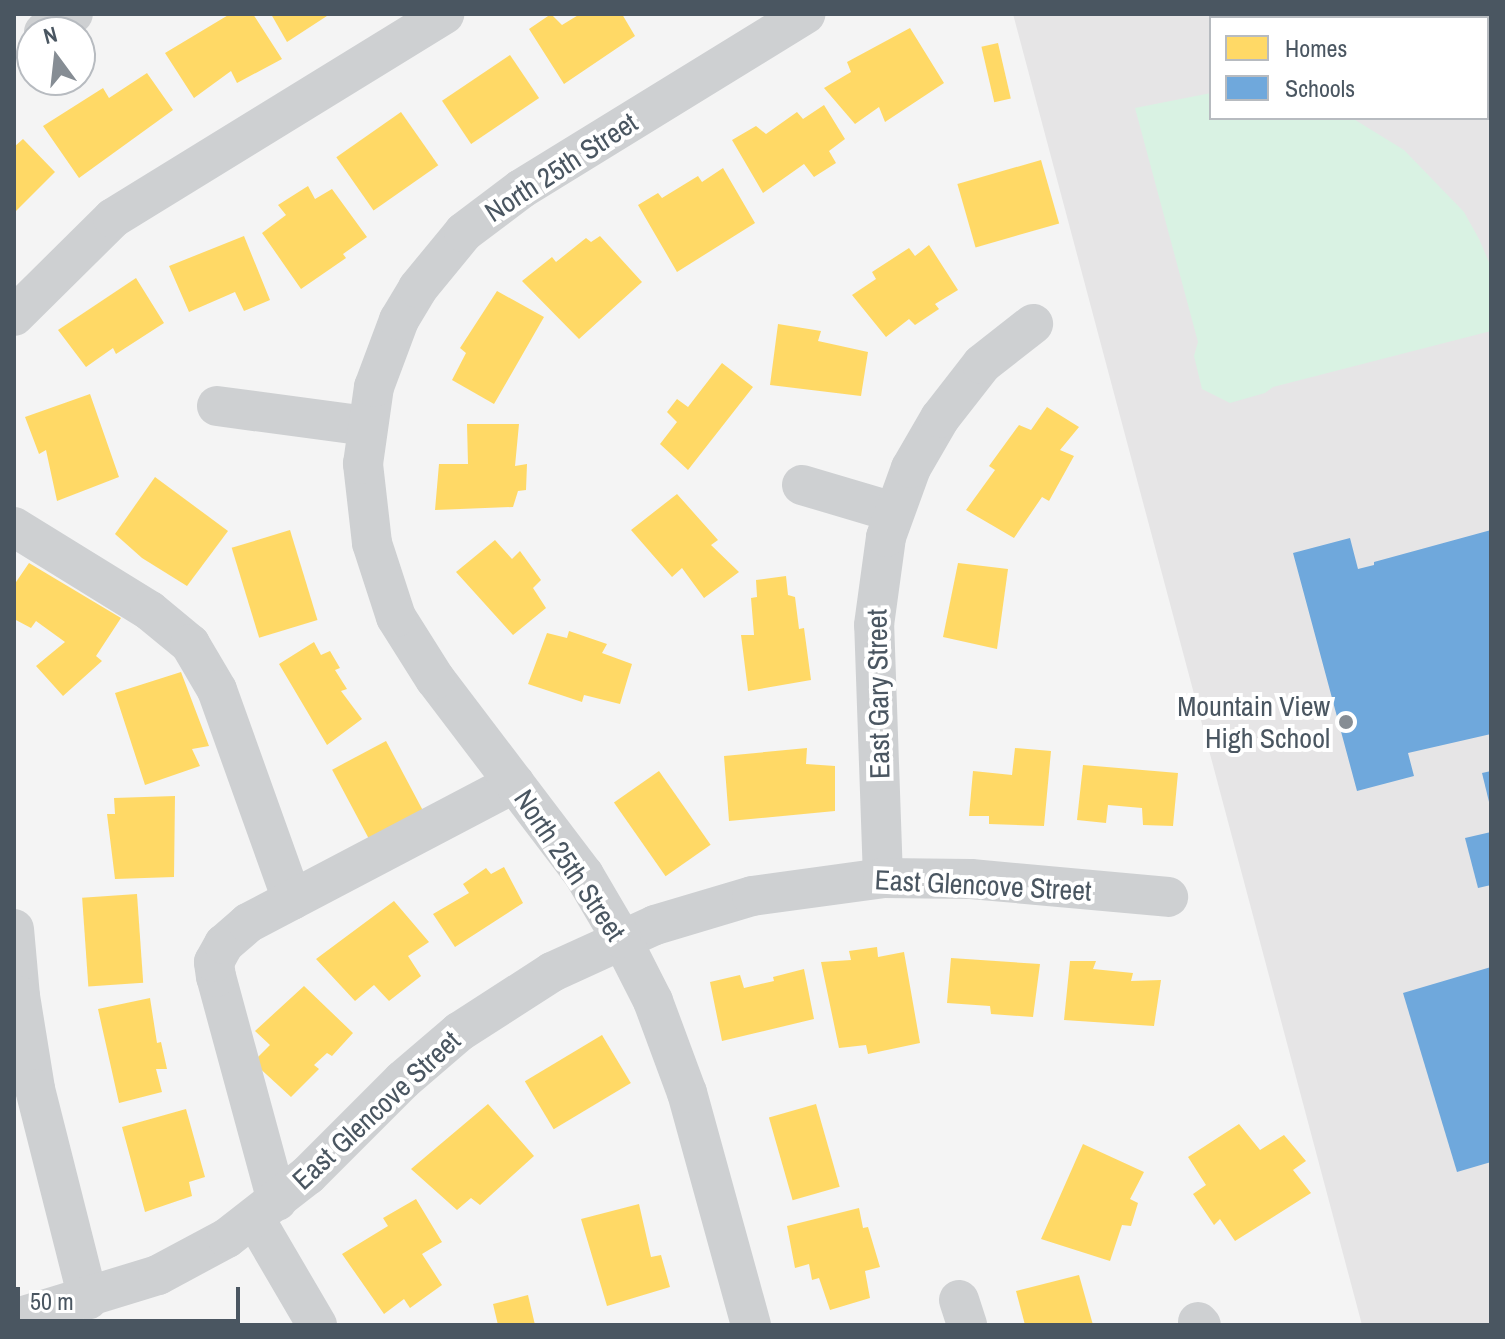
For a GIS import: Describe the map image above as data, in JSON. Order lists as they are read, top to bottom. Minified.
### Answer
{"streets":{"street":["North 25th Street","East Gary Street","East Glencove Street"]},"crossings":[["North 25th Street","East Glencove Street"],["East Gary Street","East Glencove Street"]],"places":["Mountain View High School"],"legend":["Homes","Schools"],"scale_bar":"50 m","north":"top"}
